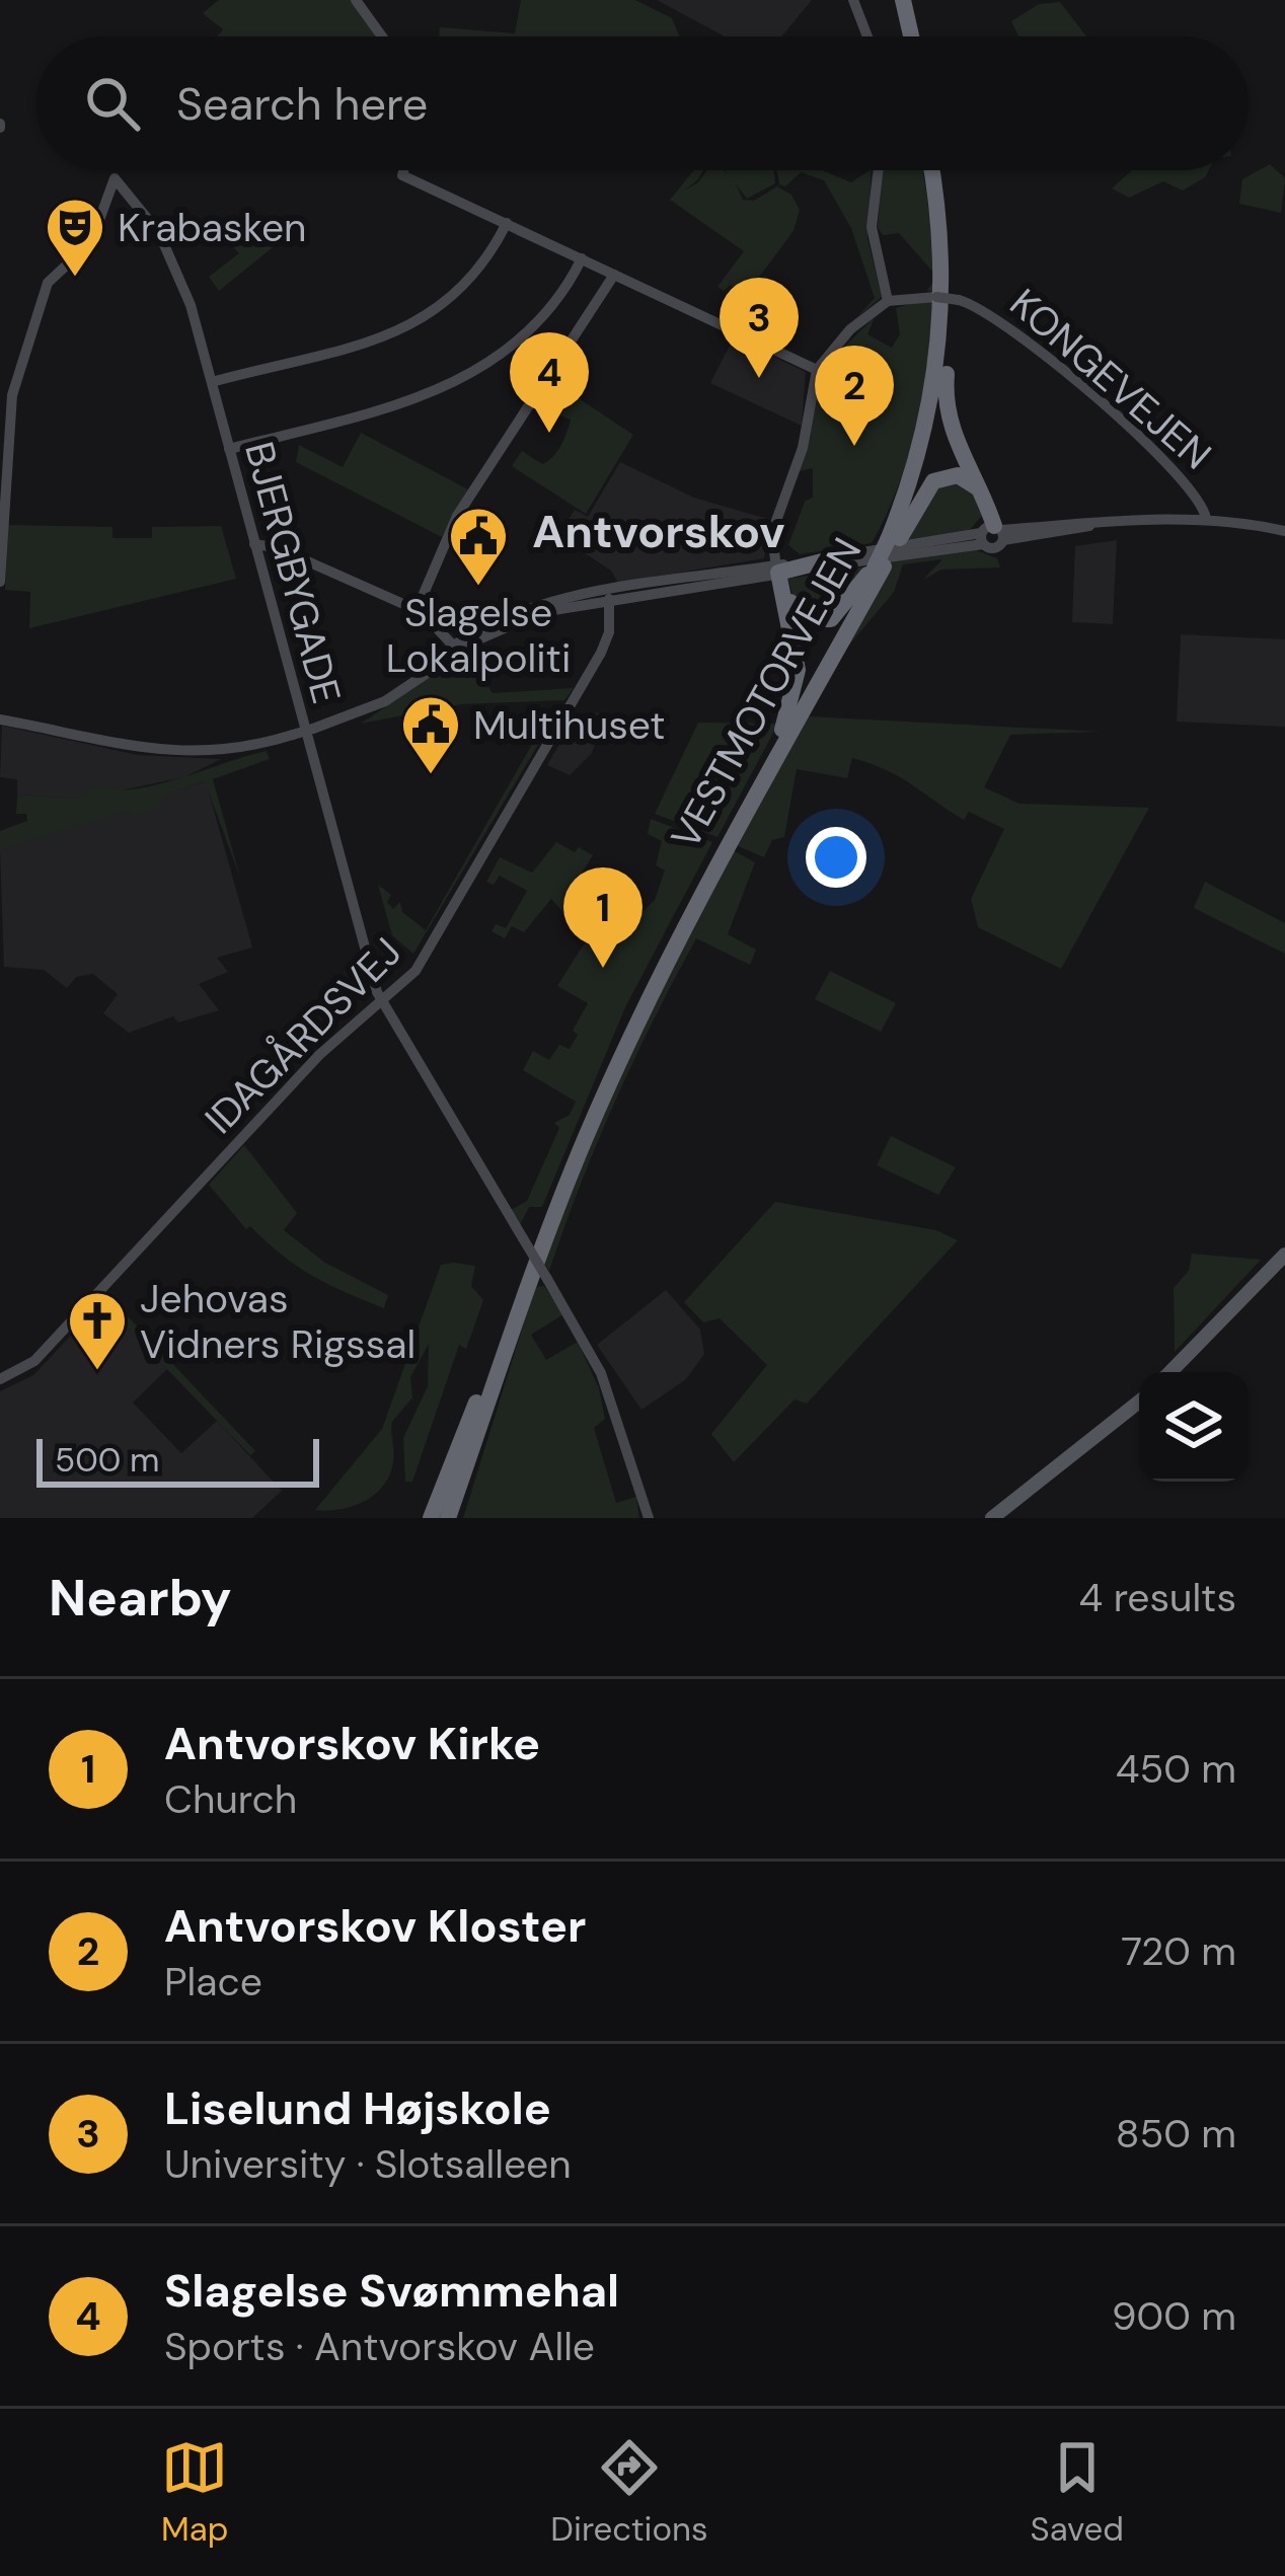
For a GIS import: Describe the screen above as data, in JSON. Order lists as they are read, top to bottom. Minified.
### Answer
{"streets":{"highway":["VESTMOTORVEJEN"],"street":["KONGEVEJEN","BJERGBYGADE","IDAGÅRDSVEJ"]},"crossings":[["BJERGBYGADE","IDAGÅRDSVEJ"]],"districts":["Antvorskov"],"places":{"theatre":["Krabasken"],"public building":["Slagelse Lokalpoliti","Multihuset"],"church":["Jehovas Vidners Rigssal"]},"scale_bar":"500 m","page":{"search":"Search here","pins":["3","4","2","1"],"scale":"500 m","heading":["Nearby","4 results"],"list":[{"mark":"1","name":"Antvorskov Kirke","note":"Church","value":"450 m"},{"mark":"2","name":"Antvorskov Kloster","note":"Place","value":"720 m"},{"mark":"3","name":"Liselund Højskole","note":"University · Slotsalleen","value":"850 m"},{"mark":"4","name":"Slagelse Svømmehal","note":"Sports · Antvorskov Alle","value":"900 m"}],"nav":["Map","Directions","Saved"]}}
